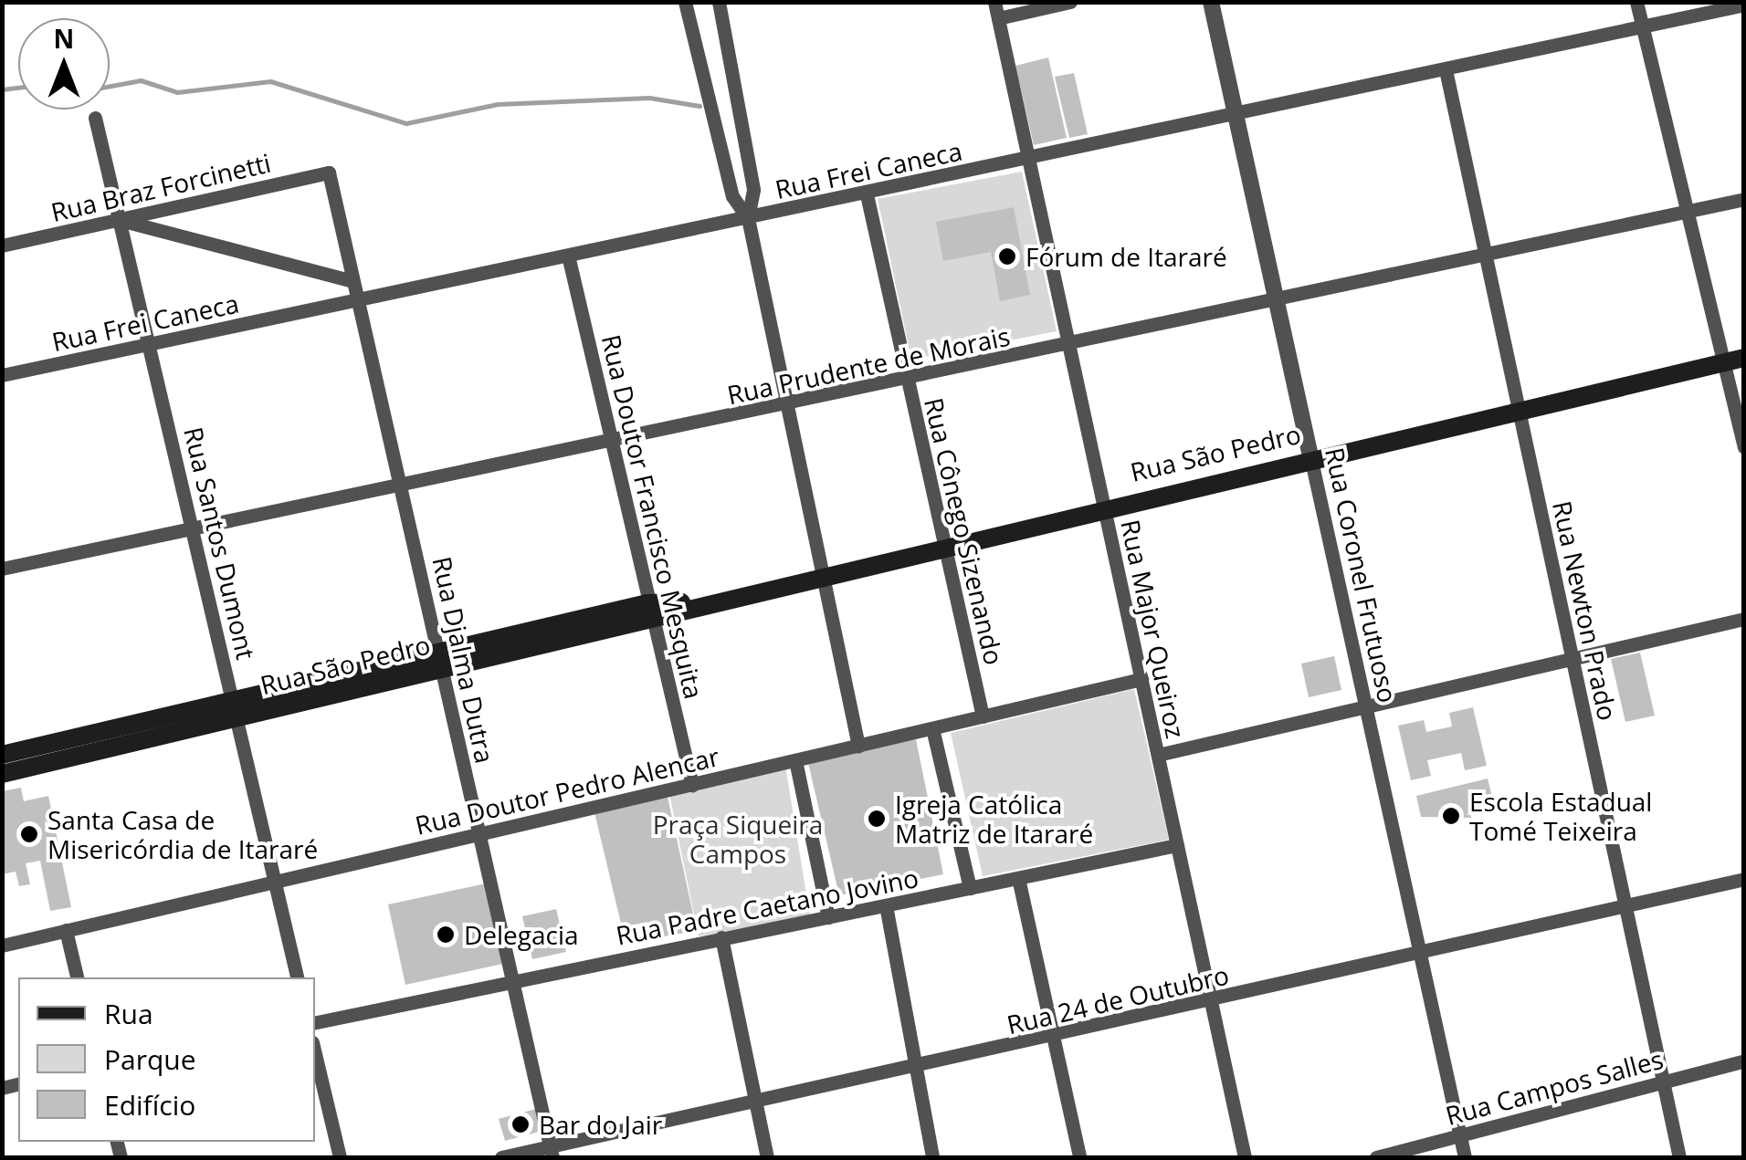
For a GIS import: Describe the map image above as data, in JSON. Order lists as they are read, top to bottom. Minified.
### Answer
{"streets":{"main road":["Rua São Pedro"],"street":["Rua Frei Caneca","Rua Braz Forcinetti","Rua Prudente de Morais","Rua Doutor Francisco Mesquita","Rua Cônego Sizenando","Rua Santos Dumont","Rua Coronel Frutuoso","Rua Newton Prado","Rua Major Queiroz","Rua Djalma Dutra","Rua Doutor Pedro Alencar","Rua Padre Caetano Jovino","Rua 24 de Outubro","Rua Campos Salles"]},"crossings":[["Rua Frei Caneca","Rua Doutor Francisco Mesquita"],["Rua Frei Caneca","Rua Cônego Sizenando"],["Rua Frei Caneca","Rua Santos Dumont"],["Rua Frei Caneca","Rua Coronel Frutuoso"],["Rua Frei Caneca","Rua Newton Prado"],["Rua Frei Caneca","Rua Major Queiroz"],["Rua Frei Caneca","Rua Djalma Dutra"],["Rua Braz Forcinetti","Rua Santos Dumont"],["Rua Braz Forcinetti","Rua Djalma Dutra"],["Rua Prudente de Morais","Rua Doutor Francisco Mesquita"],["Rua Prudente de Morais","Rua Cônego Sizenando"],["Rua Prudente de Morais","Rua Santos Dumont"],["Rua Prudente de Morais","Rua Coronel Frutuoso"],["Rua Prudente de Morais","Rua Newton Prado"],["Rua Prudente de Morais","Rua Major Queiroz"],["Rua Prudente de Morais","Rua Djalma Dutra"],["Rua São Pedro","Rua Doutor Francisco Mesquita"],["Rua São Pedro","Rua Cônego Sizenando"],["Rua São Pedro","Rua Santos Dumont"],["Rua São Pedro","Rua Coronel Frutuoso"],["Rua São Pedro","Rua Newton Prado"],["Rua São Pedro","Rua Major Queiroz"],["Rua São Pedro","Rua Djalma Dutra"],["Rua Doutor Francisco Mesquita","Rua Doutor Pedro Alencar"],["Rua Cônego Sizenando","Rua Doutor Pedro Alencar"],["Rua Santos Dumont","Rua Doutor Pedro Alencar"],["Rua Coronel Frutuoso","Rua 24 de Outubro"],["Rua Coronel Frutuoso","Rua Campos Salles"],["Rua Newton Prado","Rua 24 de Outubro"],["Rua Newton Prado","Rua Campos Salles"],["Rua Major Queiroz","Rua Doutor Pedro Alencar"],["Rua Major Queiroz","Rua Padre Caetano Jovino"],["Rua Major Queiroz","Rua 24 de Outubro"],["Rua Djalma Dutra","Rua Doutor Pedro Alencar"],["Rua Djalma Dutra","Rua Padre Caetano Jovino"],["Rua Djalma Dutra","Rua 24 de Outubro"]],"parks":["Praça Siqueira Campos"],"places":["Fórum de Itararé","Escola Estadual Tomé Teixeira","Igreja Católica Matriz de Itararé","Santa Casa de Misericórdia de Itararé","Delegacia","Bar do Jair"],"legend":["Rua","Parque","Edifício"],"north":"top"}
